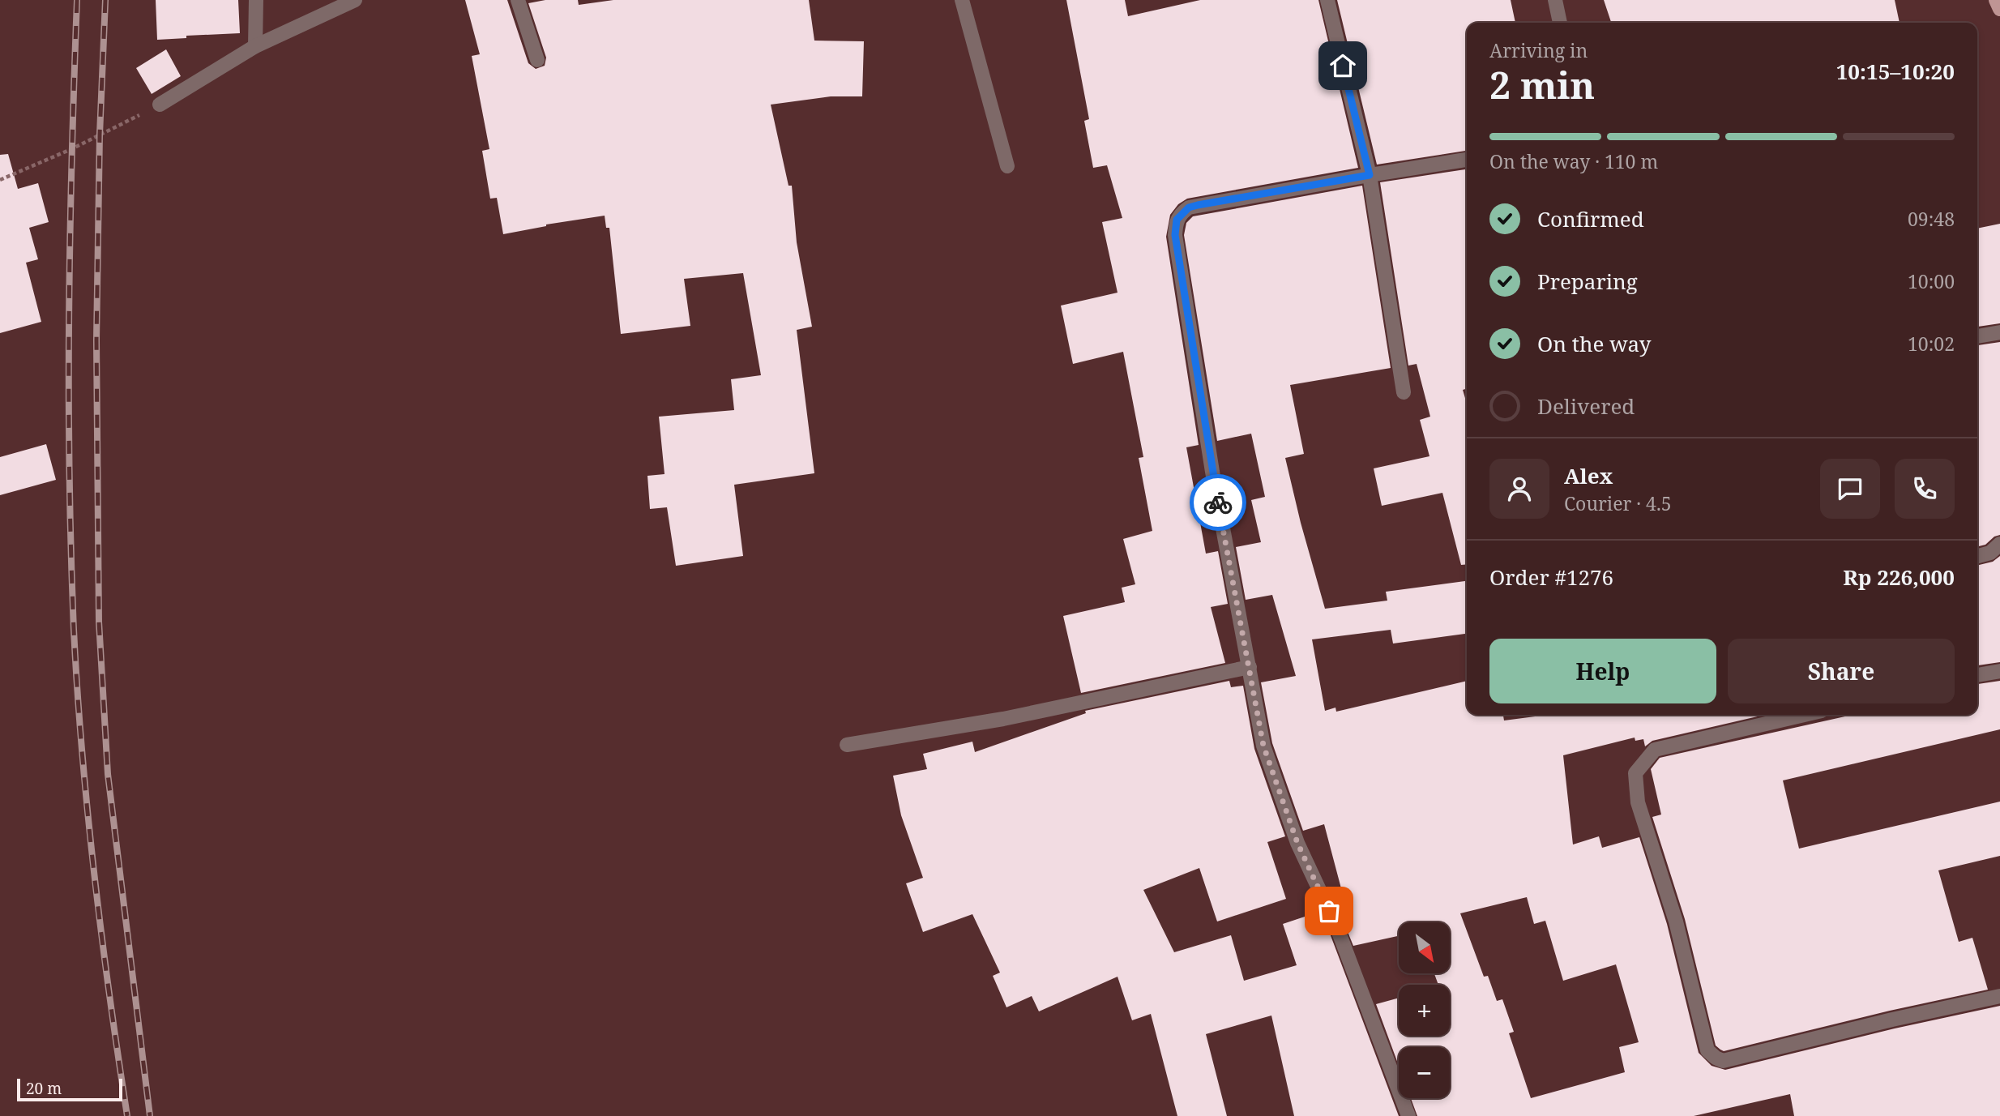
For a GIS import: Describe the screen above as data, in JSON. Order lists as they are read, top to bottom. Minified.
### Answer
{"scale_bar":"20 m","north":"bottom right","page":{"heading":["2 min","Arriving in","10:15–10:20"],"panel":["Alex","Courier · 4.5","Order #1276","Rp 226,000"],"bar":"On the way · 110 m","list":[["Confirmed","09:48"],["Preparing","10:00"],["On the way","10:02"],"Delivered"],"buttons":["Help","Share"],"map_buttons":["+","−"],"scale":"20 m"}}
